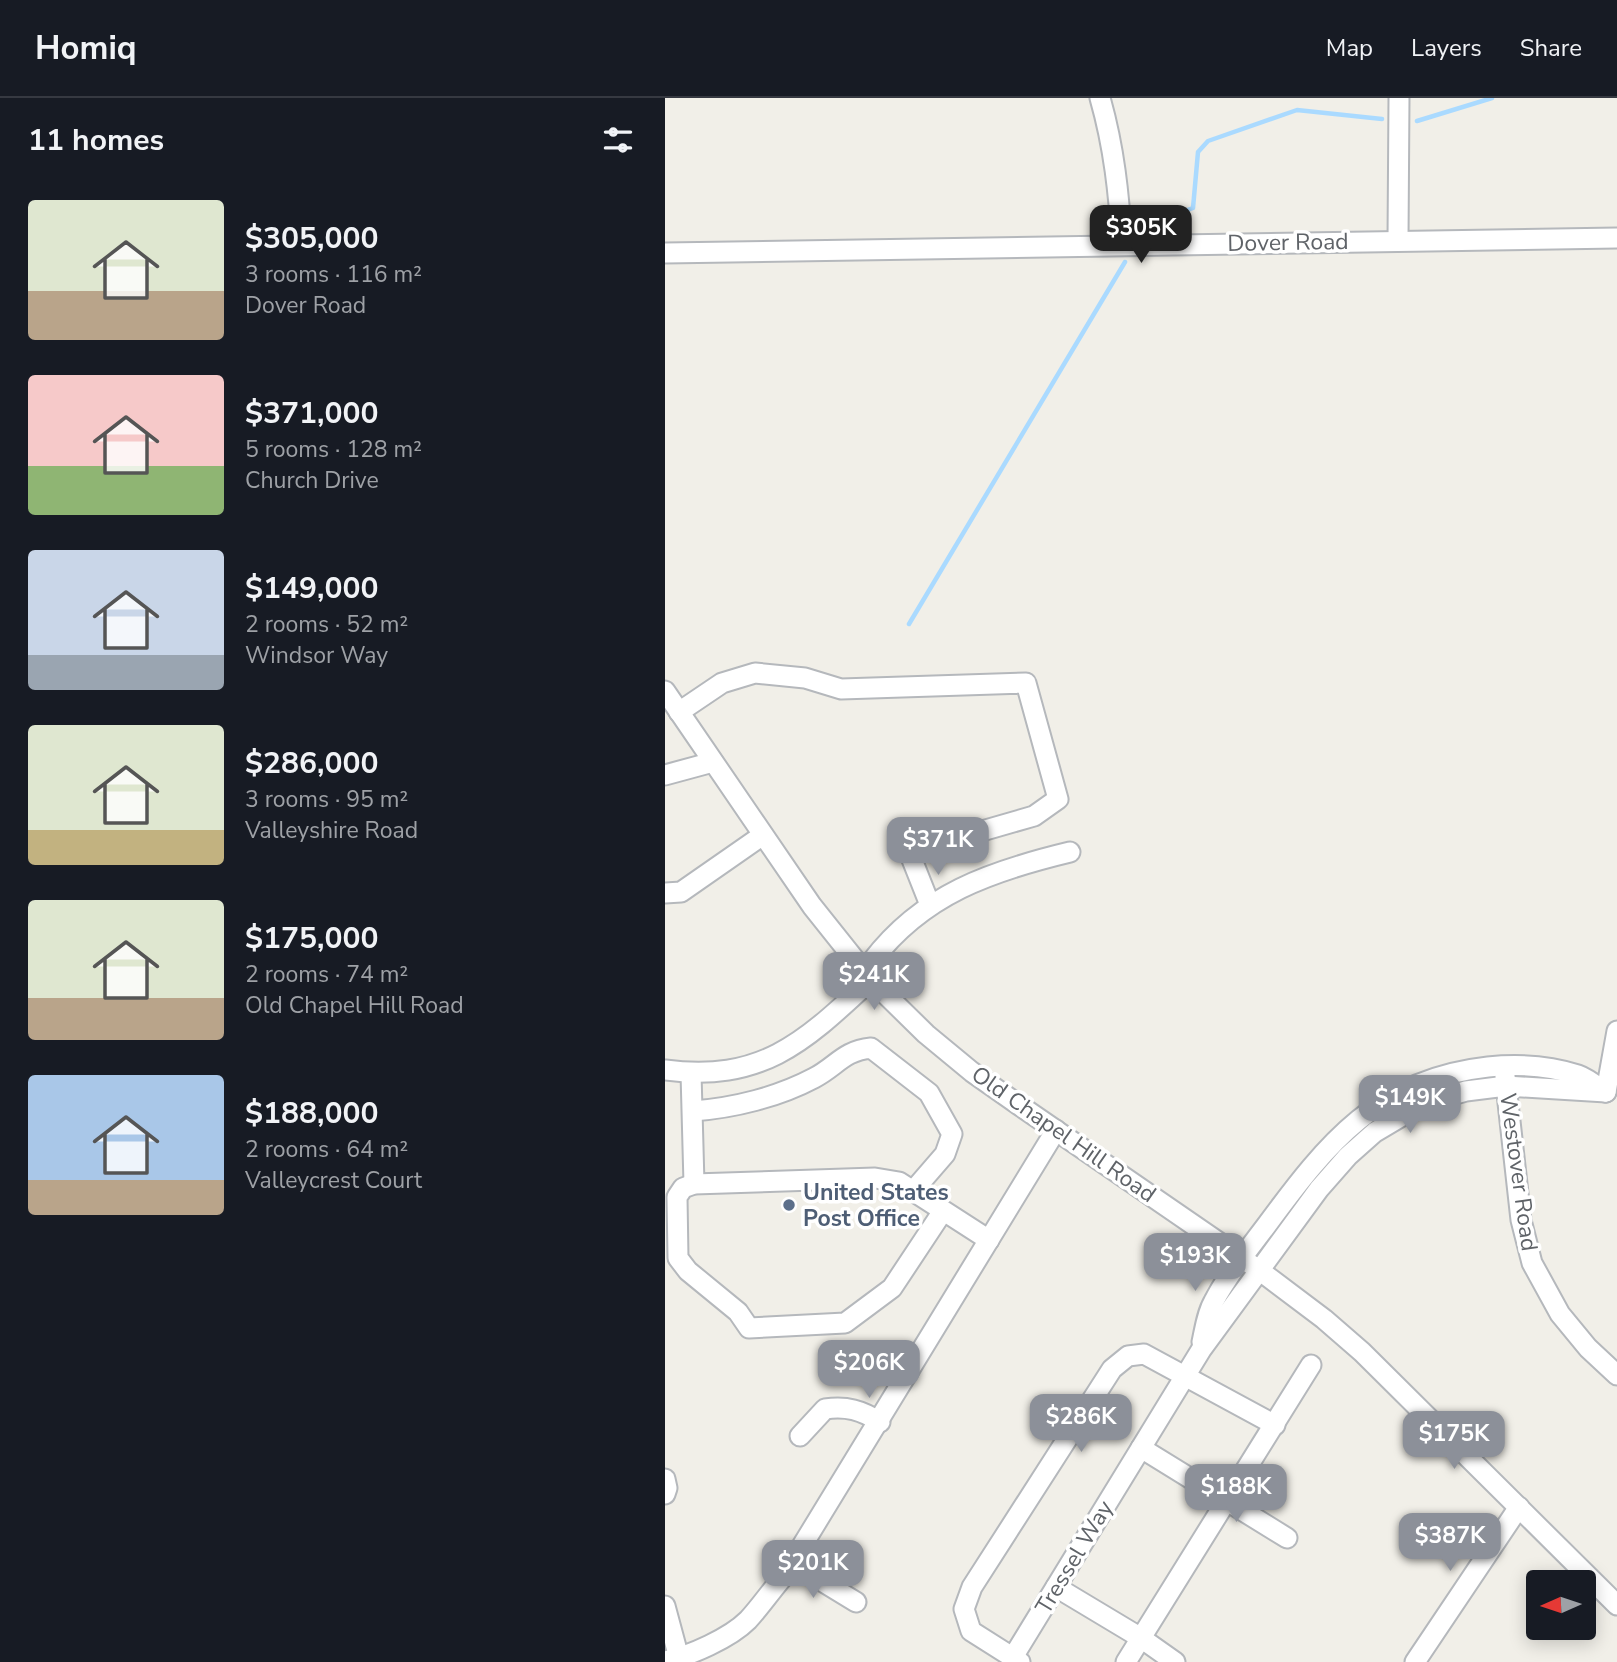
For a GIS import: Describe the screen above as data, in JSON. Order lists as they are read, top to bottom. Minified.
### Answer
{"streets":{"street":["Dover Road","Old Chapel Hill Road","Westover Road","Tressel Way"]},"crossings":[["Old Chapel Hill Road","Tressel Way"],["Westover Road","Tressel Way"]],"places":["United States Post Office"],"north":"left","page":{"header":"Homiq","nav":["Map","Layers","Share"],"heading":"11 homes","list":[{"name":"$305,000","note":"3 rooms · 116 m² · Dover Road"},{"name":"$371,000","note":"5 rooms · 128 m² · Church Drive"},{"name":"$149,000","note":"2 rooms · 52 m² · Windsor Way"},{"name":"$286,000","note":"3 rooms · 95 m² · Valleyshire Road"},{"name":"$175,000","note":"2 rooms · 74 m² · Old Chapel Hill Road"},{"name":"$188,000","note":"2 rooms · 64 m² · Valleycrest Court"}],"price":["$305K","$371K","$241K","$149K","$193K","$206K","$286K","$175K","$188K","$387K","$201K"]}}
